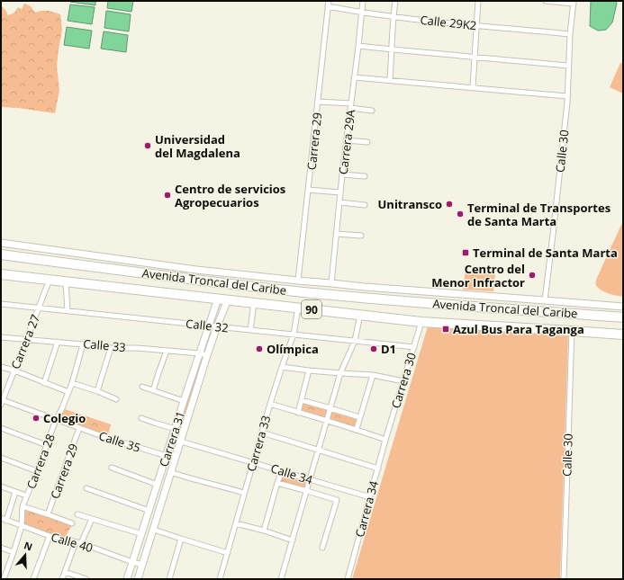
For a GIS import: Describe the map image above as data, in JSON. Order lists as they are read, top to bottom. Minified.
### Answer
{"streets":{"highway":["Avenida Troncal del Caribe","90"],"street":["Calle 29K2","Carrera 29","Carrera 29A","Calle 30","Calle 32","Carrera 27","Calle 33","Carrera 30","Carrera 31","Calle 35","Carrera 33","Carrera 28","Calle 34","Carrera 34","Calle 40"]},"crossings":[["Calle 29K2","Carrera 29"],["Calle 29K2","Carrera 29A"],["Calle 29K2","Calle 30"],["Carrera 29","Calle 35"],["Calle 30","Avenida Troncal del Caribe"],["Avenida Troncal del Caribe","Carrera 27"],["Avenida Troncal del Caribe","Carrera 30"],["Avenida Troncal del Caribe","Carrera 31"],["Avenida Troncal del Caribe","Carrera 33"],["Calle 32","Carrera 27"],["Calle 32","Carrera 30"],["Calle 32","Carrera 31"],["Calle 32","Carrera 33"],["Carrera 27","Calle 33"],["Carrera 27","Calle 35"],["Calle 33","Carrera 31"],["Calle 33","Carrera 28"],["Carrera 30","Carrera 34"],["Carrera 31","Calle 35"],["Carrera 31","Calle 34"],["Carrera 31","Calle 40"],["Calle 35","Carrera 28"],["Carrera 33","Calle 34"],["Carrera 28","Calle 40"],["Calle 34","Carrera 34"]],"places":{"other":["Universidad del Magdalena","Centro de servicios Agropecuarios","Unitransco","Terminal de Transportes de Santa Marta","Centro del Menor Infractor","Olímpica","D1","Colegio"],"transit":["Terminal de Santa Marta","Azul Bus Para Taganga"]},"north":"top"}
